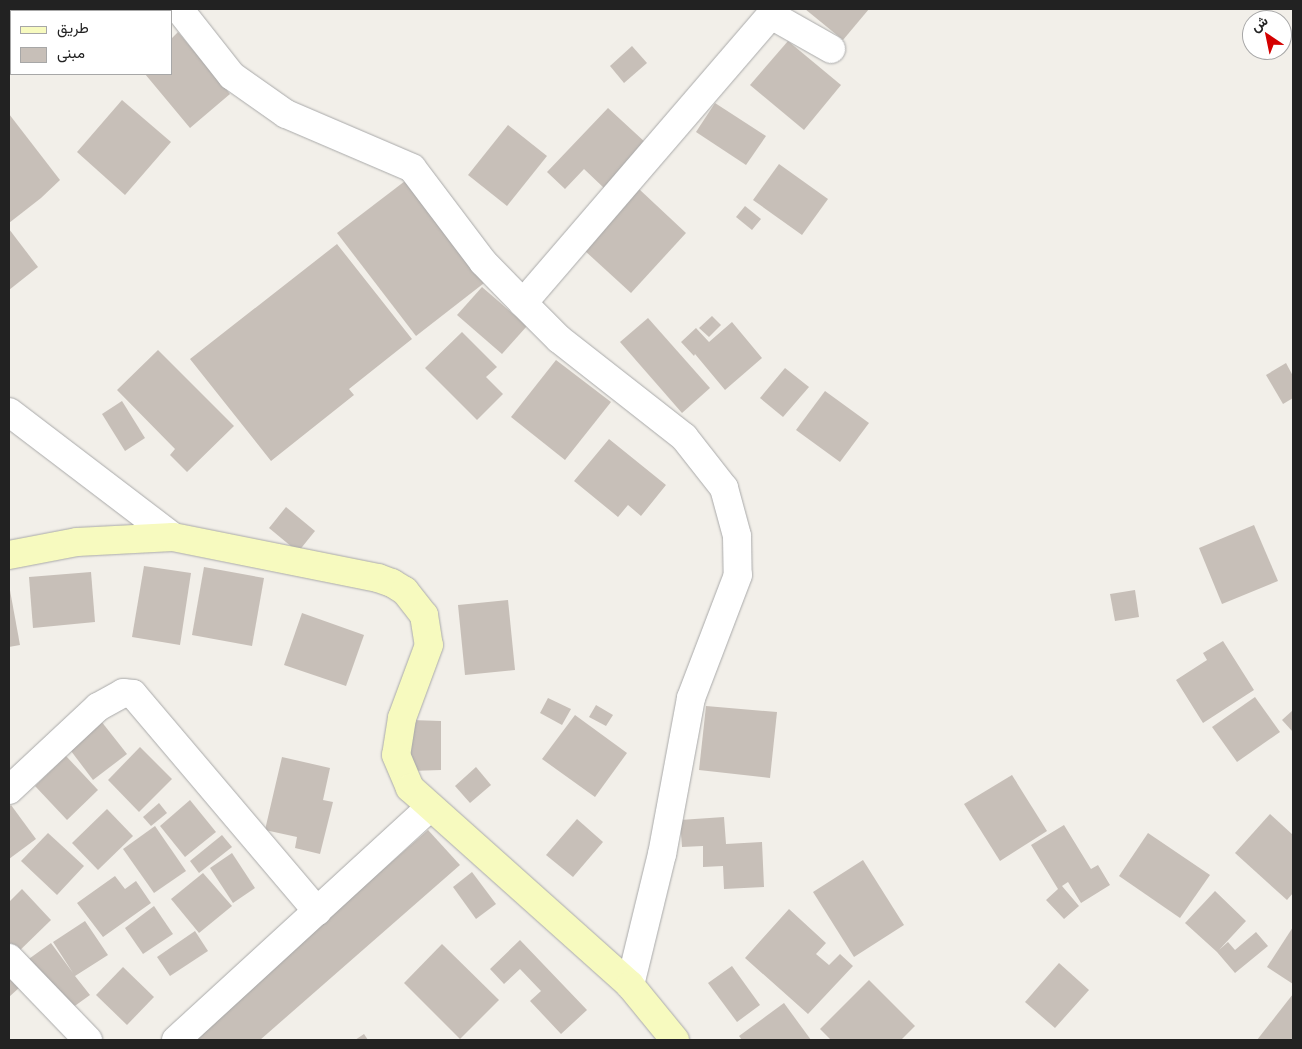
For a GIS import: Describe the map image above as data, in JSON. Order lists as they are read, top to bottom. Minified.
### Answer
{"legend":["طريق","مبنى"],"north":"top left"}
